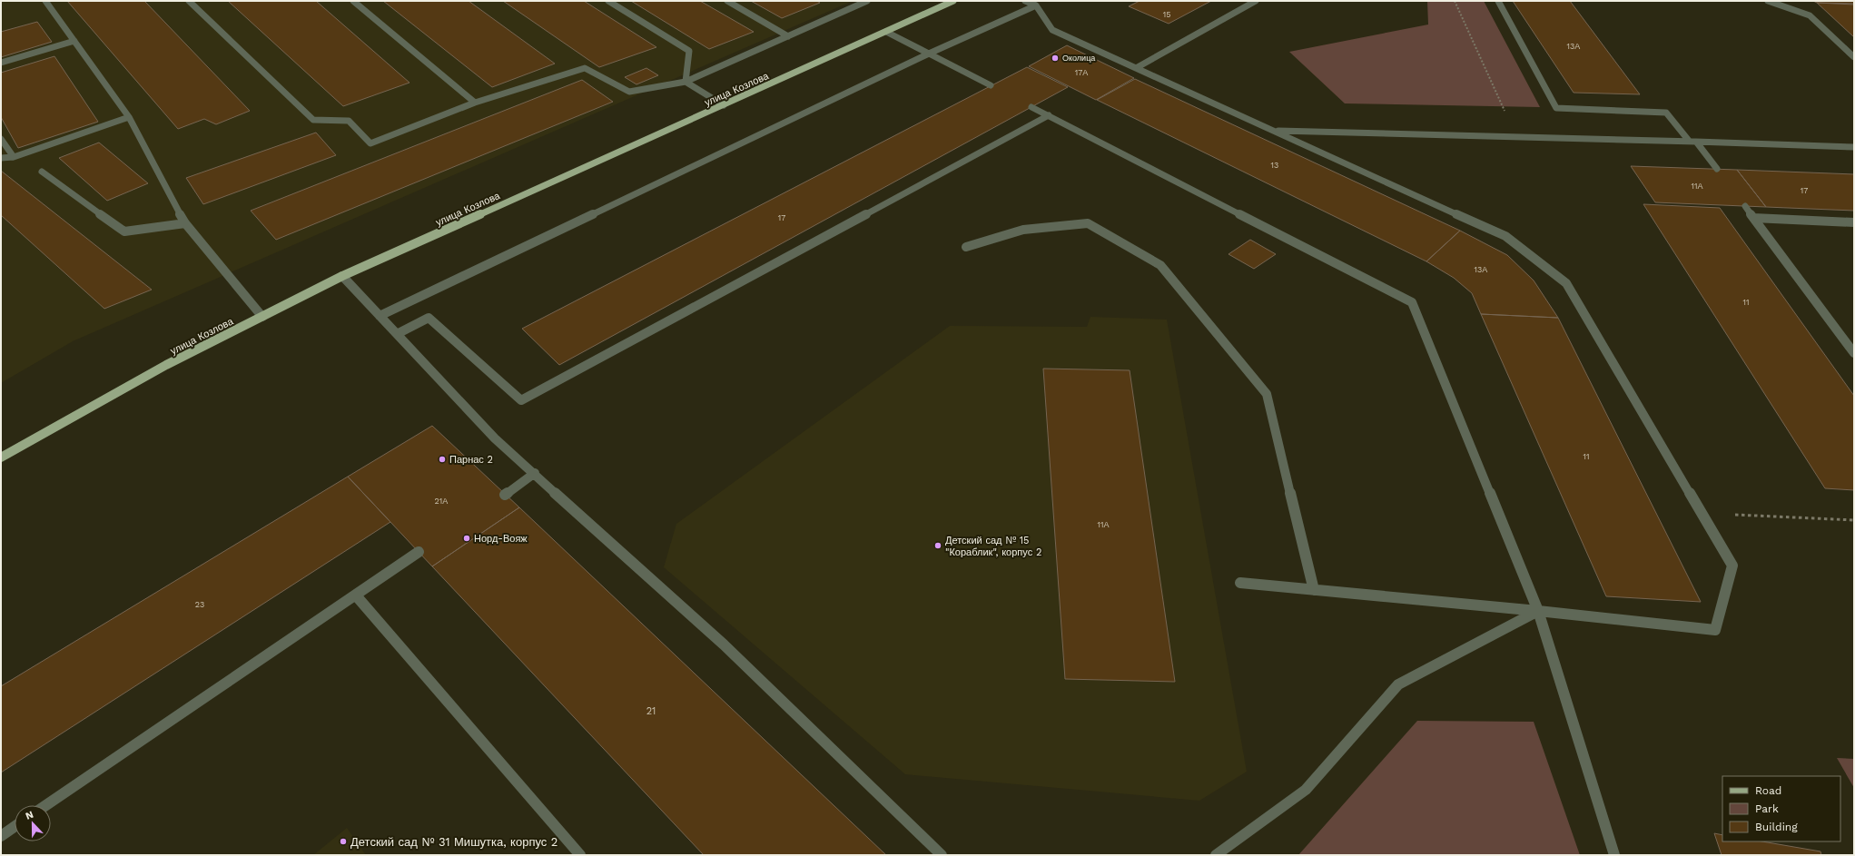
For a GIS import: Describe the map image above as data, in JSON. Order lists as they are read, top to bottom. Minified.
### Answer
{"streets":{"main road":["улица Козлова"]},"places":["Околица","Парнас 2","Норд-Вояж","Детский сад № 15 \"Кораблик\", корпус 2","Детский сад № 31 Мишутка, корпус 2"],"house_numbers":["15","13А","17А","13","11А","17","17","13А","11","11","21А","11А","23","21"],"legend":["Road","Park","Building"],"north":"top"}
